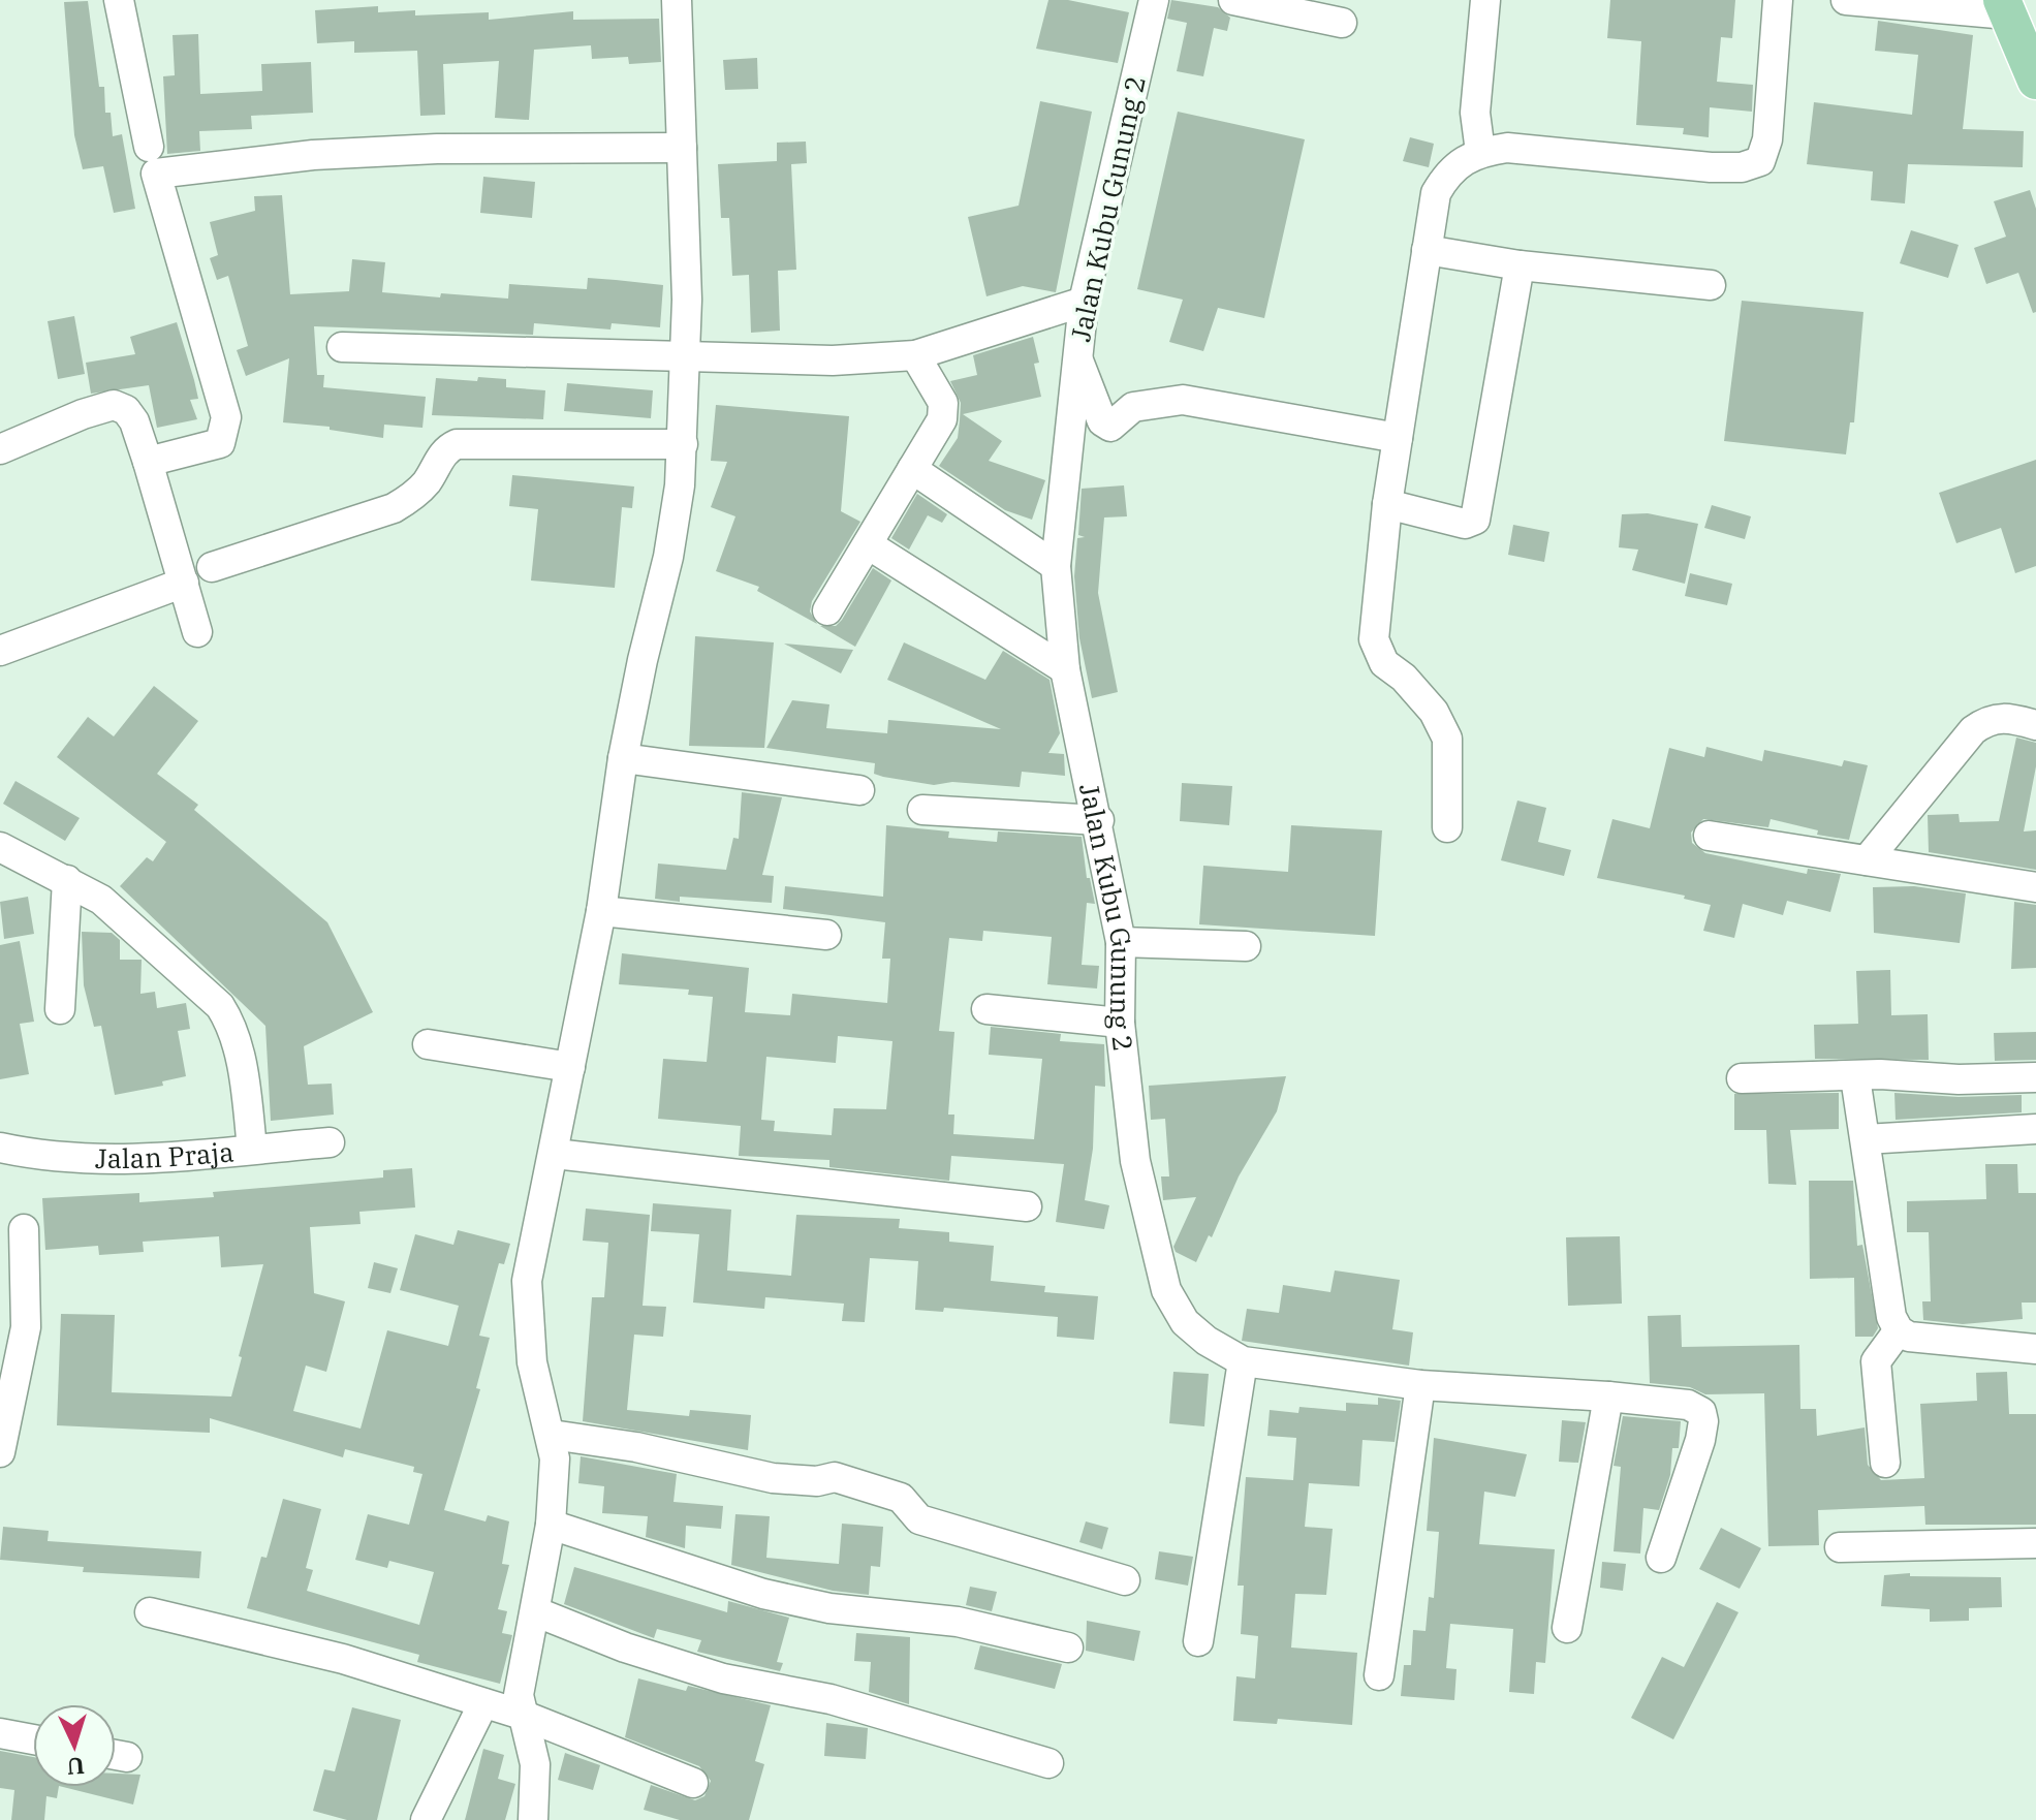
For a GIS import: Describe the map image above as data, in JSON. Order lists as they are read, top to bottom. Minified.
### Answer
{"streets":{"street":["Jalan Kubu Gunung 2","Jalan Praja"]},"north":"bottom"}
